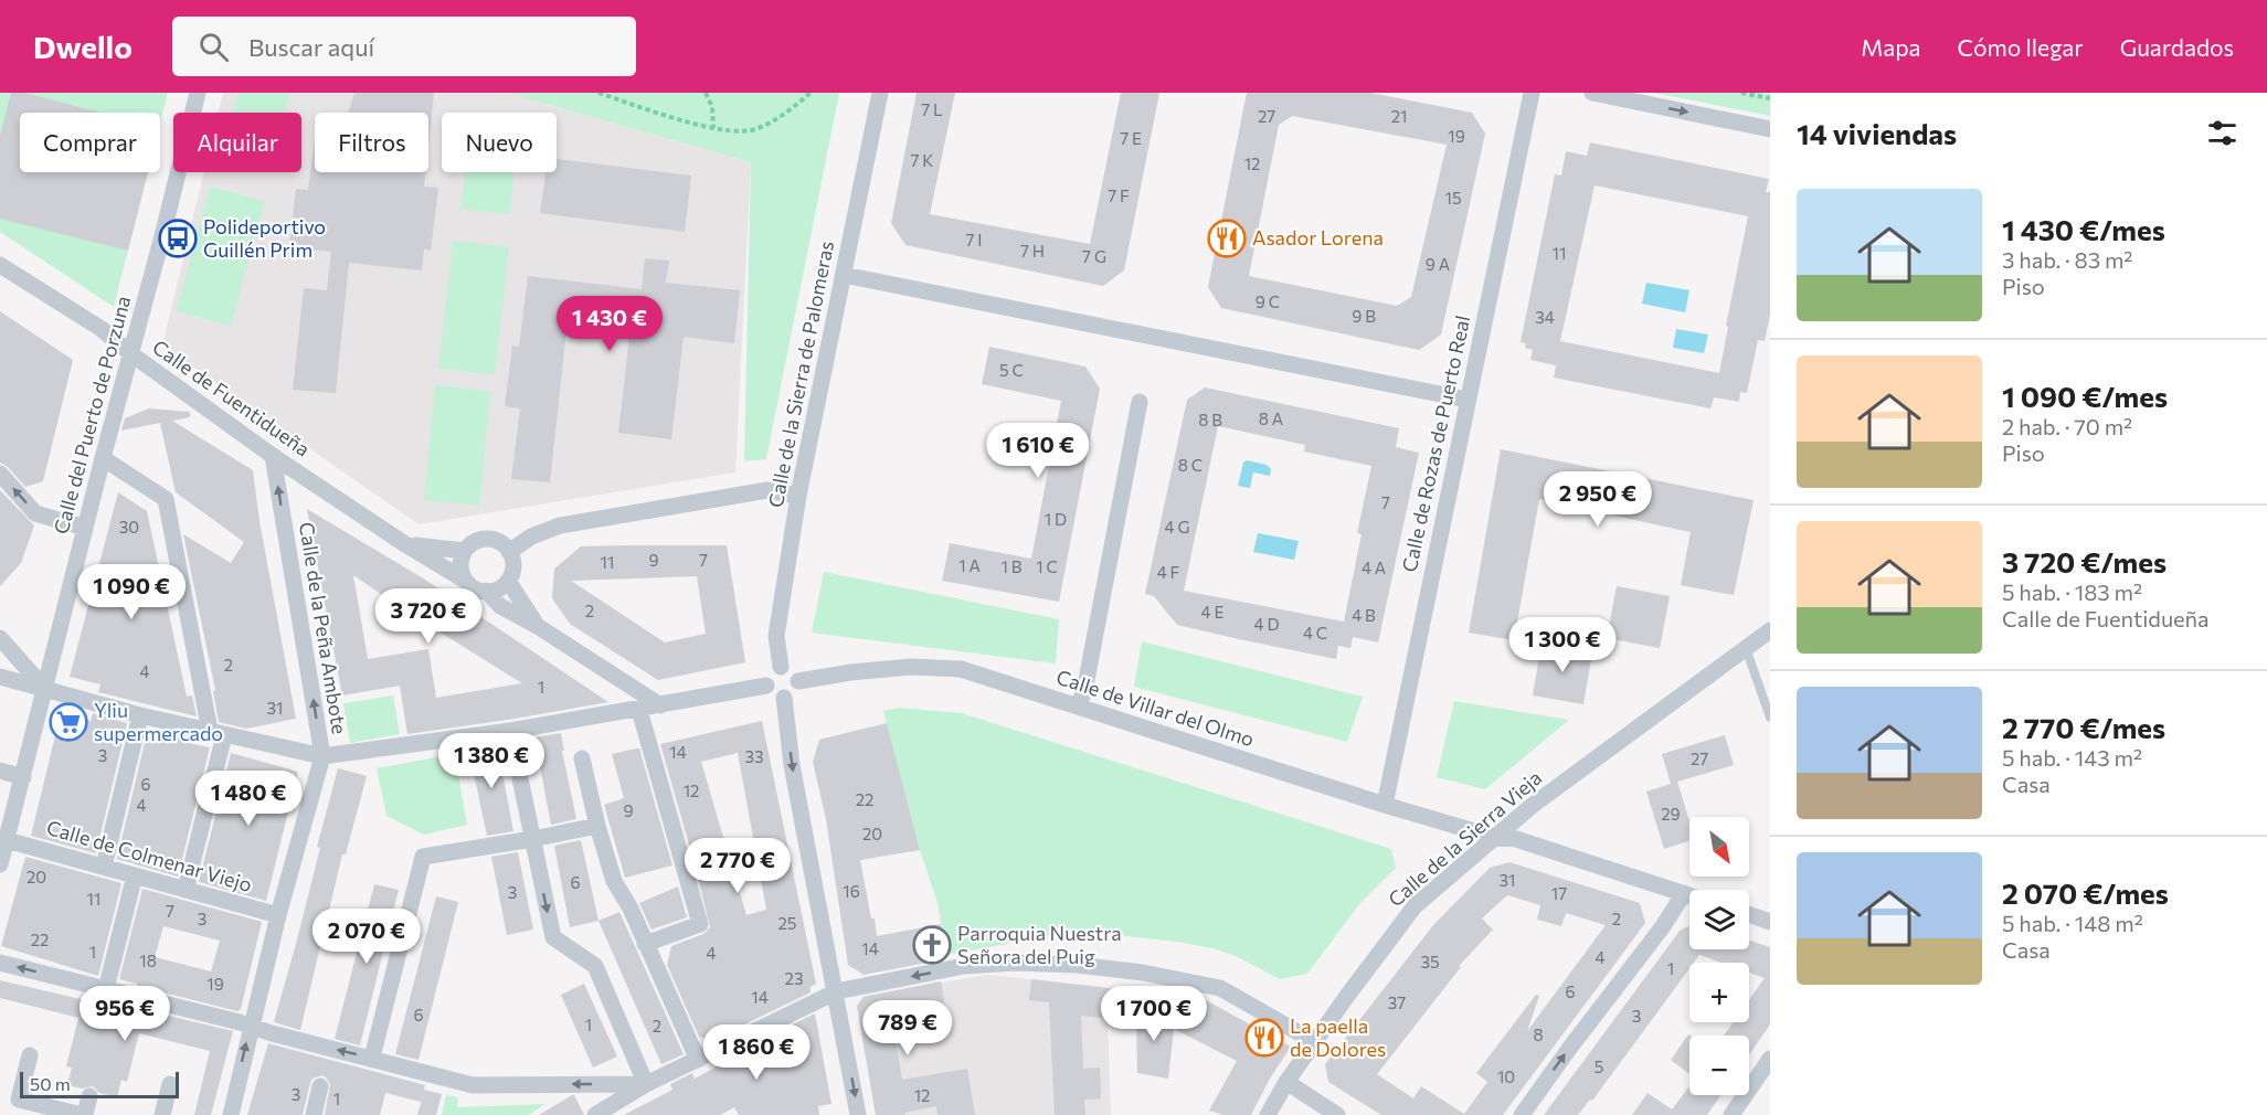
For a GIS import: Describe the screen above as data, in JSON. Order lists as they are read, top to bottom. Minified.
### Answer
{"streets":{"street":["Calle de la Sierra de Palomeras","Calle de Fuentidueña","Calle del Puerto de Porzuna","Calle de Rozas de Puerto Real","Calle de la Peña Ambote","Calle de Villar del Olmo","Calle de la Sierra Vieja","Calle de Colmenar Viejo"]},"crossings":[["Calle de la Sierra de Palomeras","Calle de Villar del Olmo"],["Calle de Fuentidueña","Calle del Puerto de Porzuna"],["Calle de Fuentidueña","Calle de la Peña Ambote"],["Calle del Puerto de Porzuna","Calle de Colmenar Viejo"],["Calle de Rozas de Puerto Real","Calle de Villar del Olmo"],["Calle de la Peña Ambote","Calle de Colmenar Viejo"],["Calle de Villar del Olmo","Calle de la Sierra Vieja"]],"one_way":["Calle de la Peña Ambote"],"places":{"bus stop":["Polideportivo Guillén Prim"],"restaurant":["Asador Lorena","La paella de Dolores"],"supermarket":["Yliu supermercado"],"church":["Parroquia Nuestra Señora del Puig"]},"house_numbers":["7 L","27","21","19","7 E","7 K","12","7 F","15","7 I","7 H","11","7 G","9 A","9 C","9 B","34","5 C","8 A","8 B","8 C","7","1 D","30","4 G","9","7","11","1 A","1 B","1 C","4 A","4 F","2","4 E","4 B","4 D","4 C","2","4","1","31","14","3","33","27","6","12","22","4","9","29","20","20","31","6","16","3","17","11","7","3","2","25","22","14","1","4","4","18","35","1","23","19","6","14","37","6","3","1","2","8","5","10","3","12","1"],"scale_bar":"50 m","north":"bottom right","page":{"header":"Dwello","search":"Buscar aquí","nav":["Mapa","Cómo llegar","Guardados"],"heading":"14 viviendas","chip":["Comprar","Alquilar","Filtros","Nuevo"],"list":[{"name":"1 430 €/mes","note":"3 hab. · 83 m² · Piso"},{"name":"1 090 €/mes","note":"2 hab. · 70 m² · Piso"},{"name":"3 720 €/mes","note":"5 hab. · 183 m² · Calle de Fuentidueña"},{"name":"2 770 €/mes","note":"5 hab. · 143 m² · Casa"},{"name":"2 070 €/mes","note":"5 hab. · 148 m² · Casa"}],"price":["1 430 €","1 610 €","2 950 €","1 090 €","3 720 €","1 300 €","1 380 €","1 480 €","2 770 €","2 070 €","956 €","1 700 €","789 €","1 860 €"],"map_buttons":["+","−"],"scale":"50 m"}}
